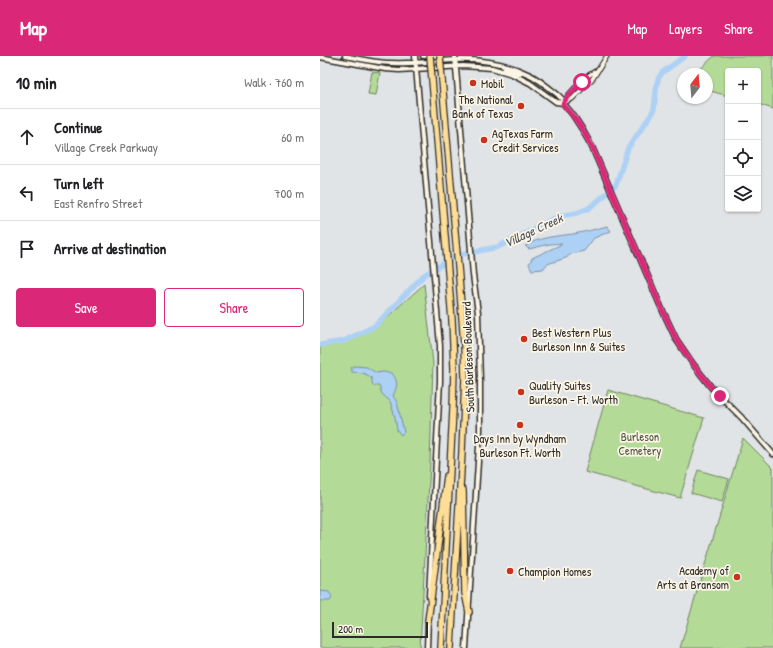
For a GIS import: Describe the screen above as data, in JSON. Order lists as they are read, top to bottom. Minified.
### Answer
{"streets":{"main road":["South Burleson Boulevard"]},"water":["Village Creek"],"parks":["Burleson Cemetery"],"places":["Mobil","The National Bank of Texas","AgTexas Farm Credit Services","Best Western Plus Burleson Inn & Suites","Quality Suites Burleson - Ft. Worth","Days Inn by Wyndham Burleson Ft. Worth","Champion Homes","Academy of Arts at Bransom"],"scale_bar":"200 m","north":"top","page":{"header":"Map","nav":["Map","Layers","Share"],"heading":["10 min","Walk · 760 m"],"map_buttons":["+","−"],"list":[["Continue","Village Creek Parkway","60 m"],["Turn left","East Renfro Street","700 m"],"Arrive at destination"],"buttons":["Save","Share"],"scale":"200 m"}}
